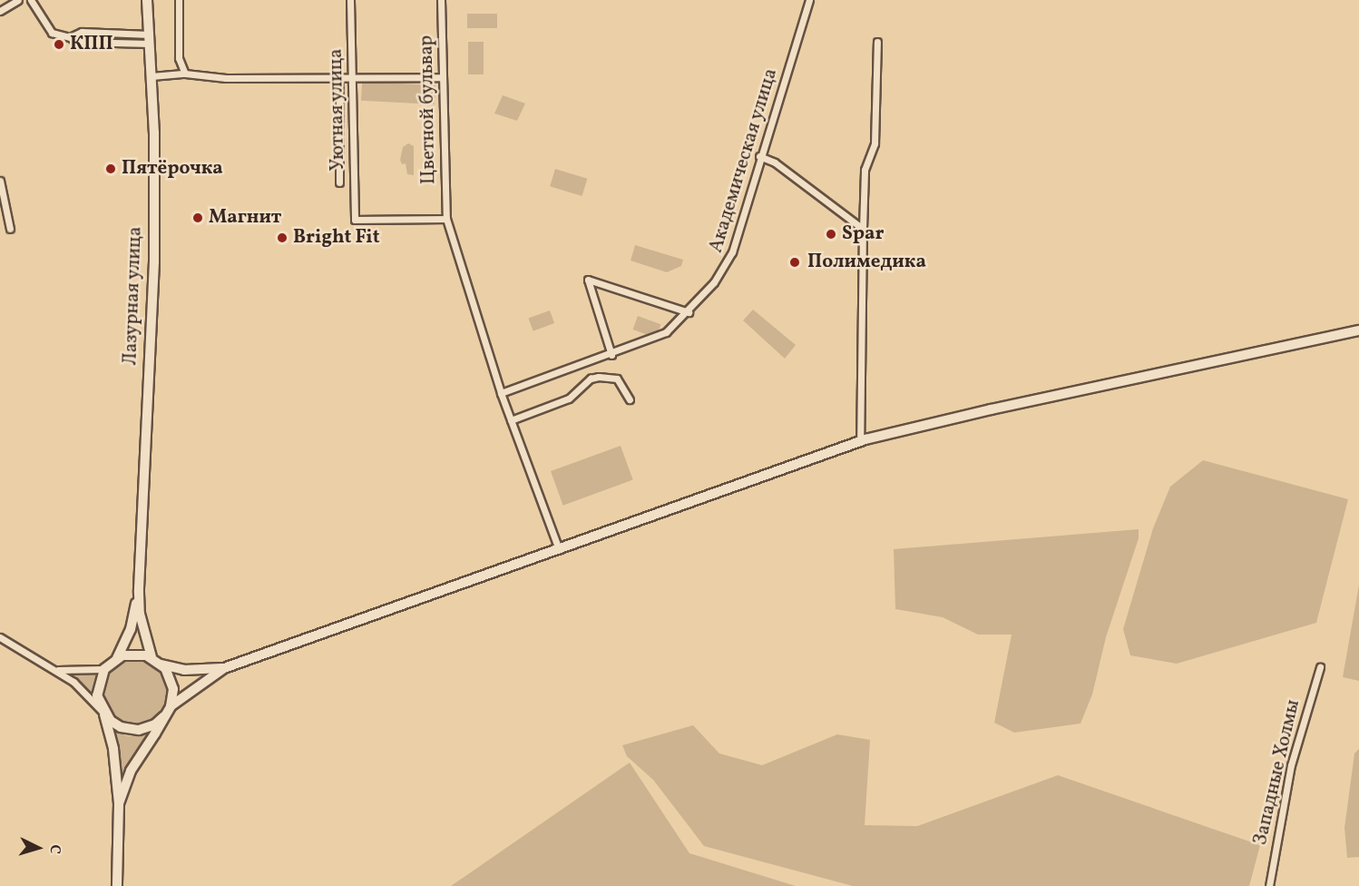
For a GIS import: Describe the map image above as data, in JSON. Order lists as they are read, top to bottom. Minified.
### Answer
{"streets":{"street":["Уютная улица","Цветной бульвар","Академическая улица","Лазурная улица","Западные Холмы"]},"crossings":[["Уютная улица","Цветной бульвар"],["Цветной бульвар","Академическая улица"]],"places":["КПП","Пятёрочка","Магнит","Spar","Bright Fit","Полимедика"],"north":"right"}
